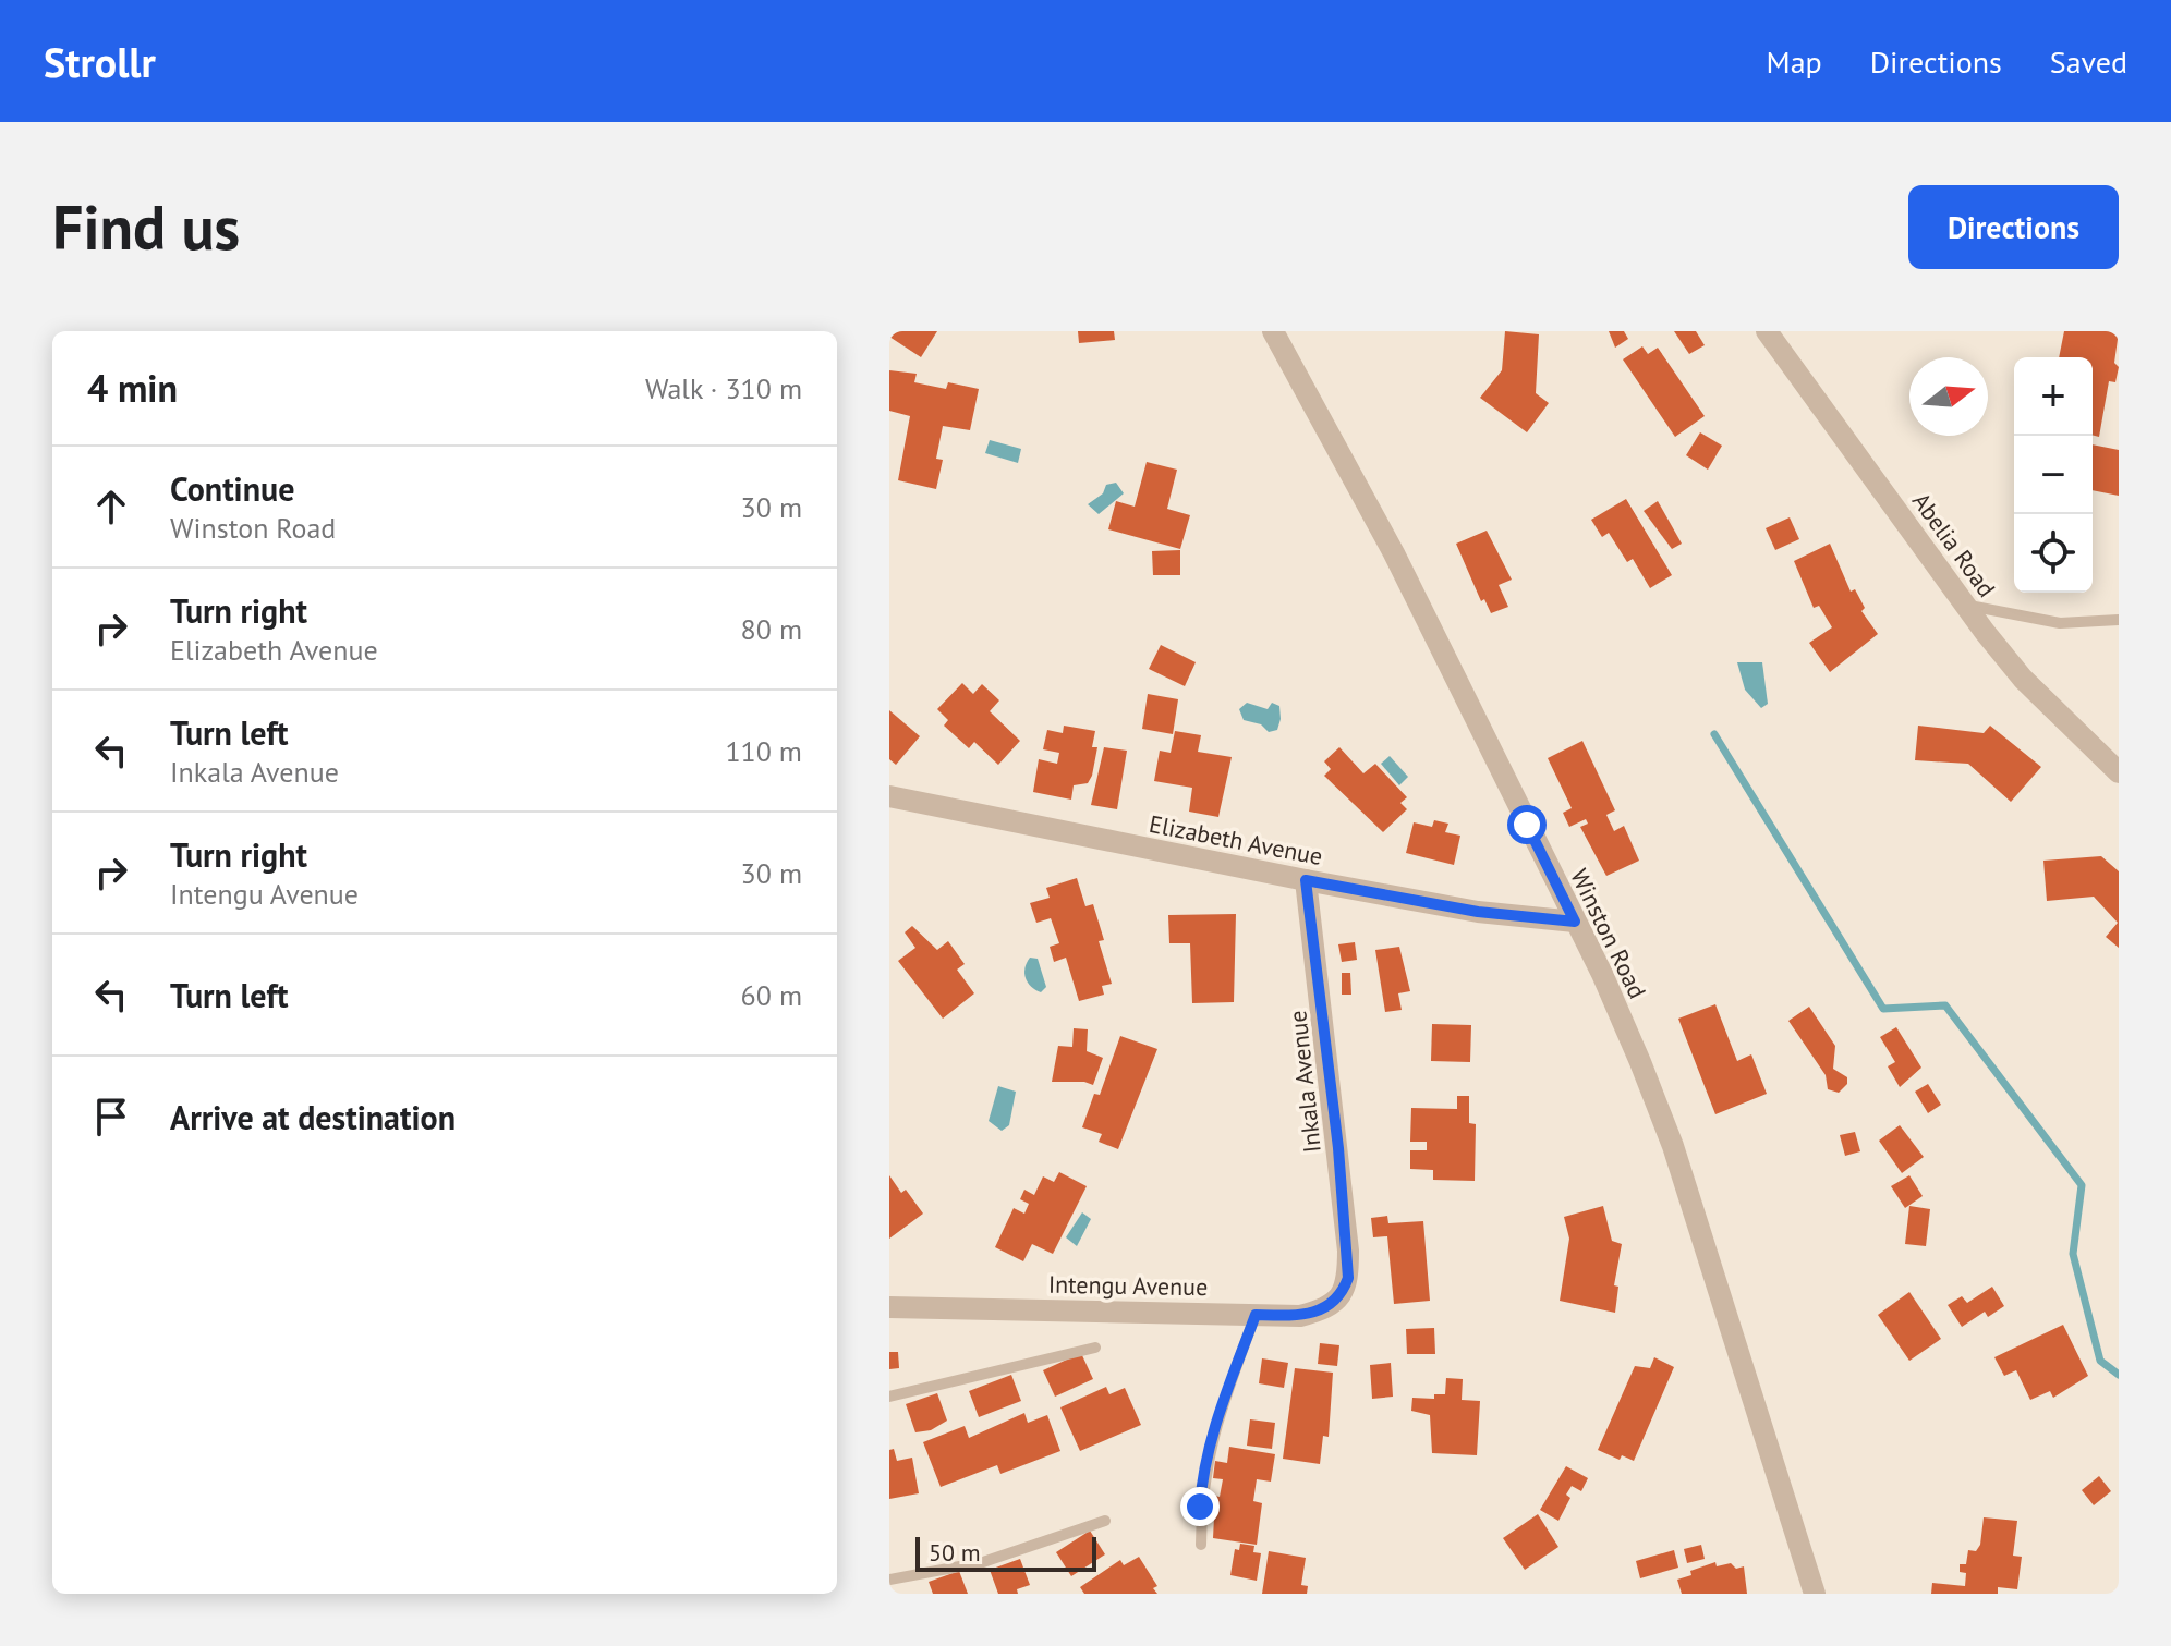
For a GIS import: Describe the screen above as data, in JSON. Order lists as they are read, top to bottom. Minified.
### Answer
{"streets":{"street":["Abelia Road","Elizabeth Avenue","Winston Road","Inkala Avenue","Intengu Avenue"]},"crossings":[["Elizabeth Avenue","Winston Road"],["Elizabeth Avenue","Inkala Avenue"],["Inkala Avenue","Intengu Avenue"]],"scale_bar":"50 m","north":"right","page":{"header":"Strollr","nav":["Map","Directions","Saved"],"buttons":"Directions","title":"Find us","heading":["4 min","Walk · 310 m"],"map_buttons":["+","−"],"list":[["Continue","Winston Road","30 m"],["Turn right","Elizabeth Avenue","80 m"],["Turn left","Inkala Avenue","110 m"],["Turn right","Intengu Avenue","30 m"],["Turn left","60 m"],"Arrive at destination"],"scale":"50 m"}}
